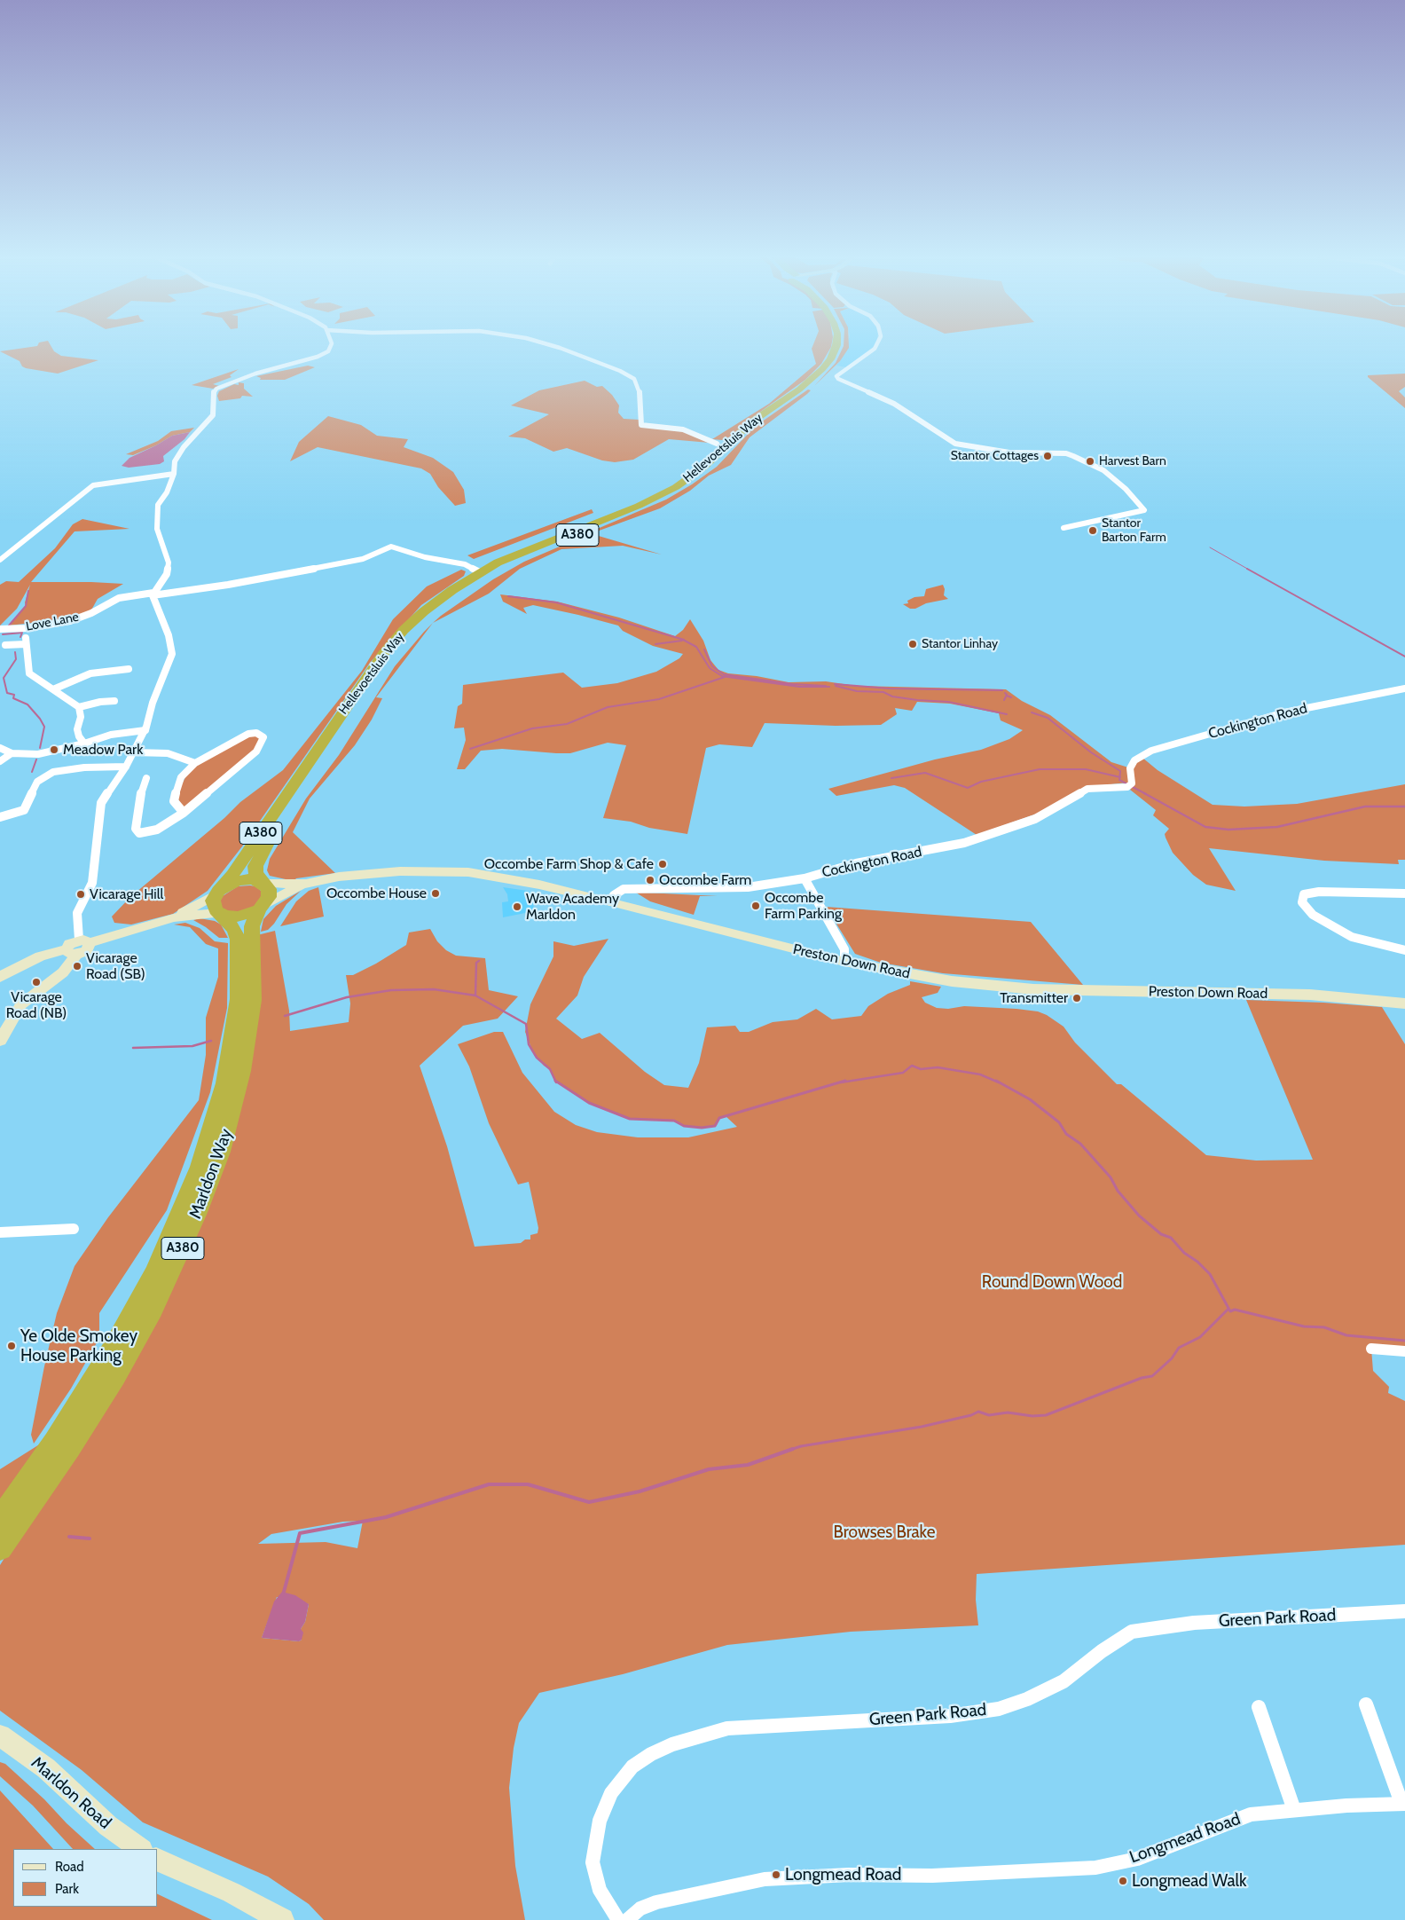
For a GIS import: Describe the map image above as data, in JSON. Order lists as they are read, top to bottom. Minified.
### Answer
{"streets":{"highway":["Hellevoetsluis Way","A380","Marldon Way"],"street":["Love Lane","Cockington Road","Preston Down Road","Green Park Road","Marldon Road","Longmead Road"]},"crossings":[["Hellevoetsluis Way","Love Lane"],["Hellevoetsluis Way","Preston Down Road"],["Hellevoetsluis Way","Marldon Way"],["Cockington Road","Preston Down Road"],["Preston Down Road","Marldon Way"]],"parks":["Round Down Wood","Browses Brake"],"places":["Stantor Cottages","Harvest Barn","Stantor Barton Farm","Stantor Linhay","Meadow Park","Occombe Farm Shop & Cafe","Occombe Farm","Occombe House","Vicarage Hill","Occombe Farm Parking","Wave Academy Marldon","Vicarage Road (SB)","Vicarage Road (NB)","Transmitter","Ye Olde Smokey House Parking","Longmead Road","Longmead Walk"],"legend":["Road","Park"]}
